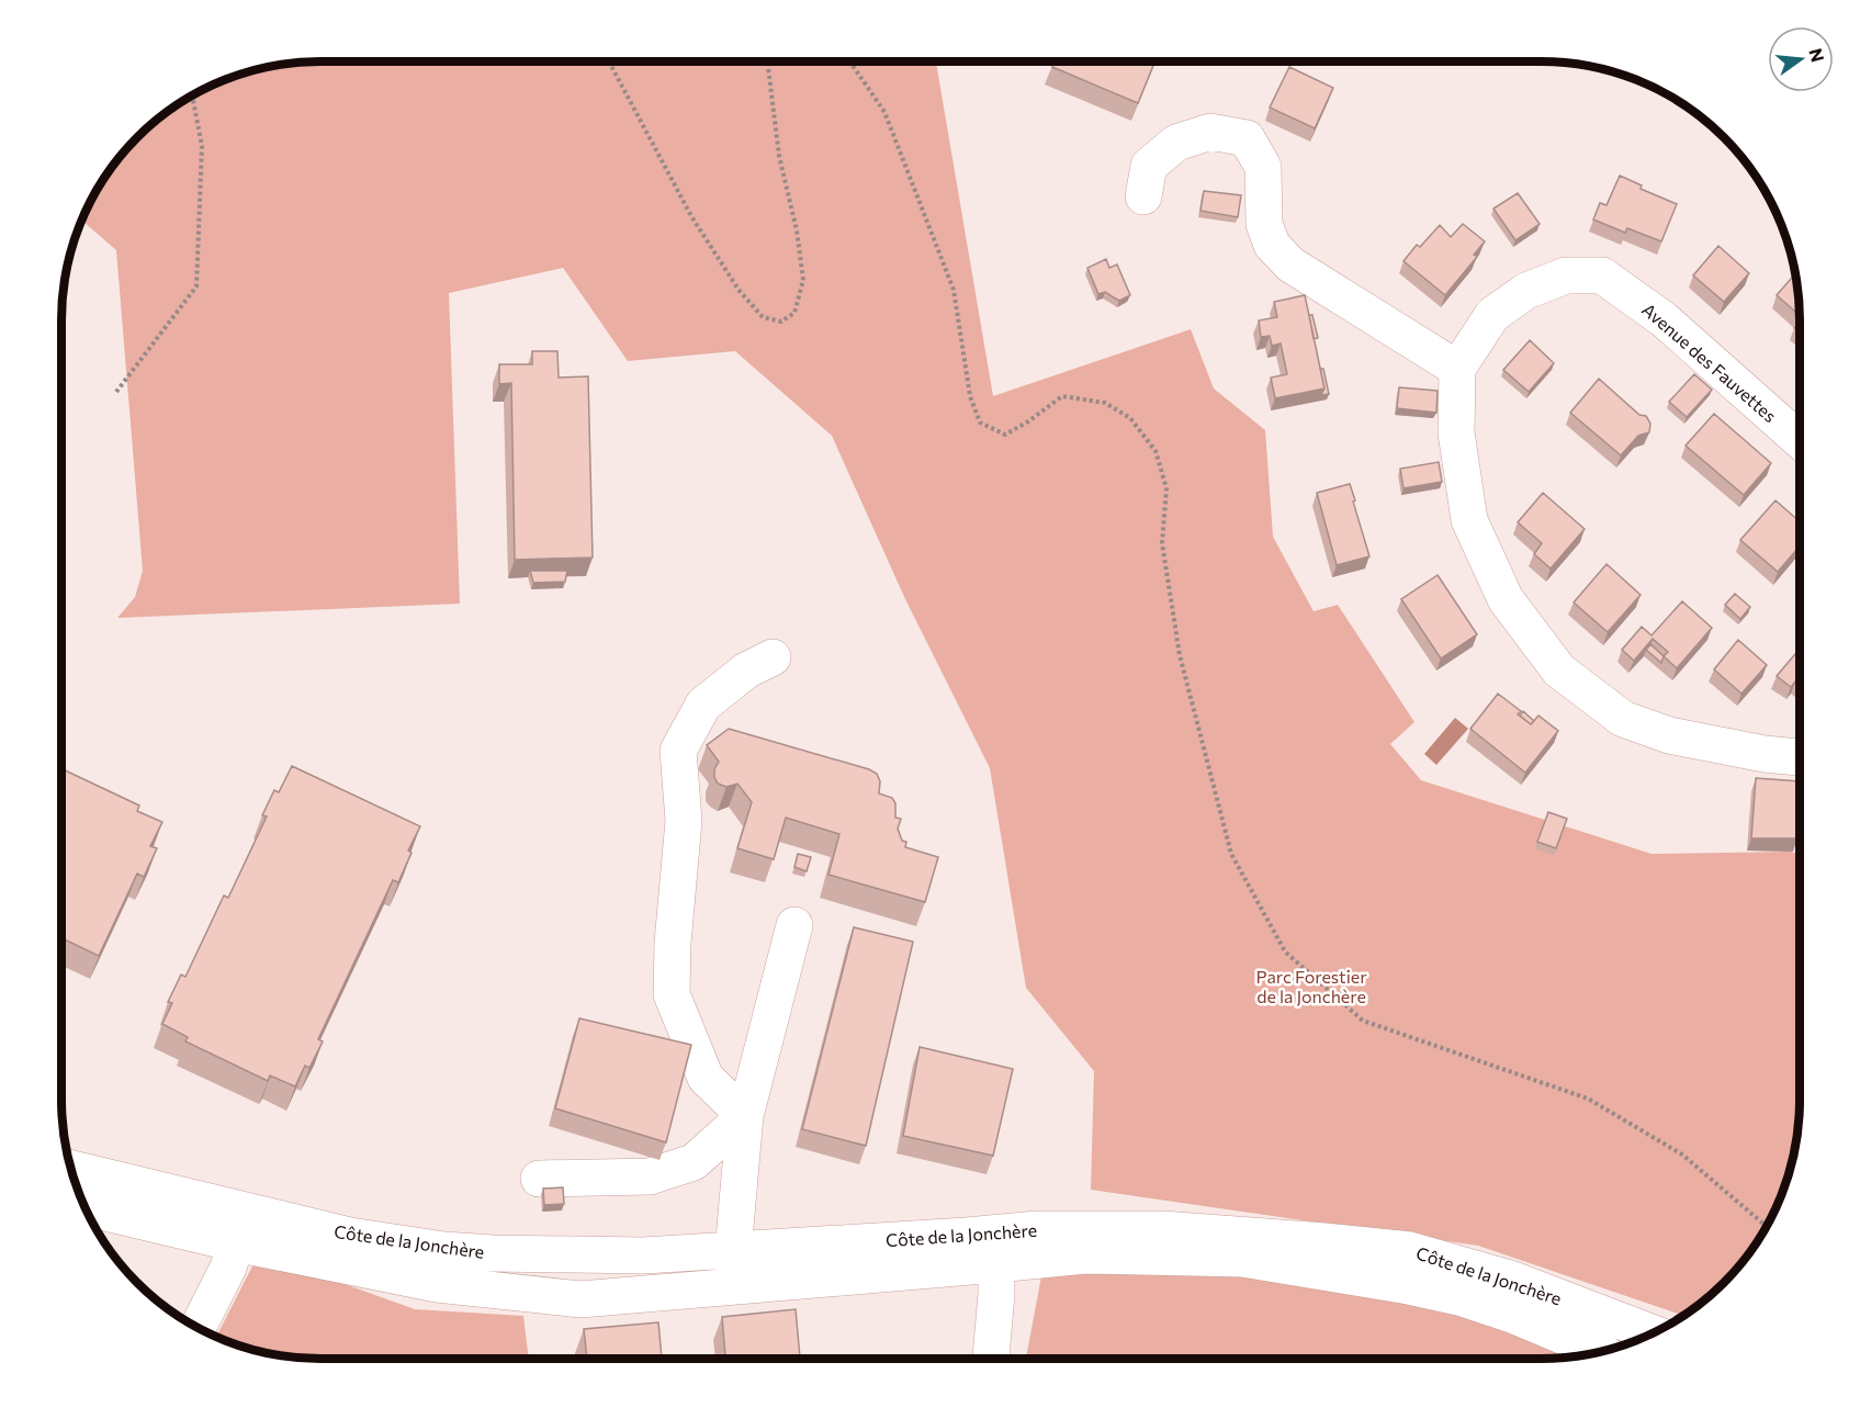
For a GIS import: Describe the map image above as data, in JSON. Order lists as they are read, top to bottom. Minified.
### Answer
{"streets":{"street":["Avenue des Fauvettes","Côte de la Jonchère"]},"parks":["Parc Forestier de la Jonchère"],"north":"right"}
